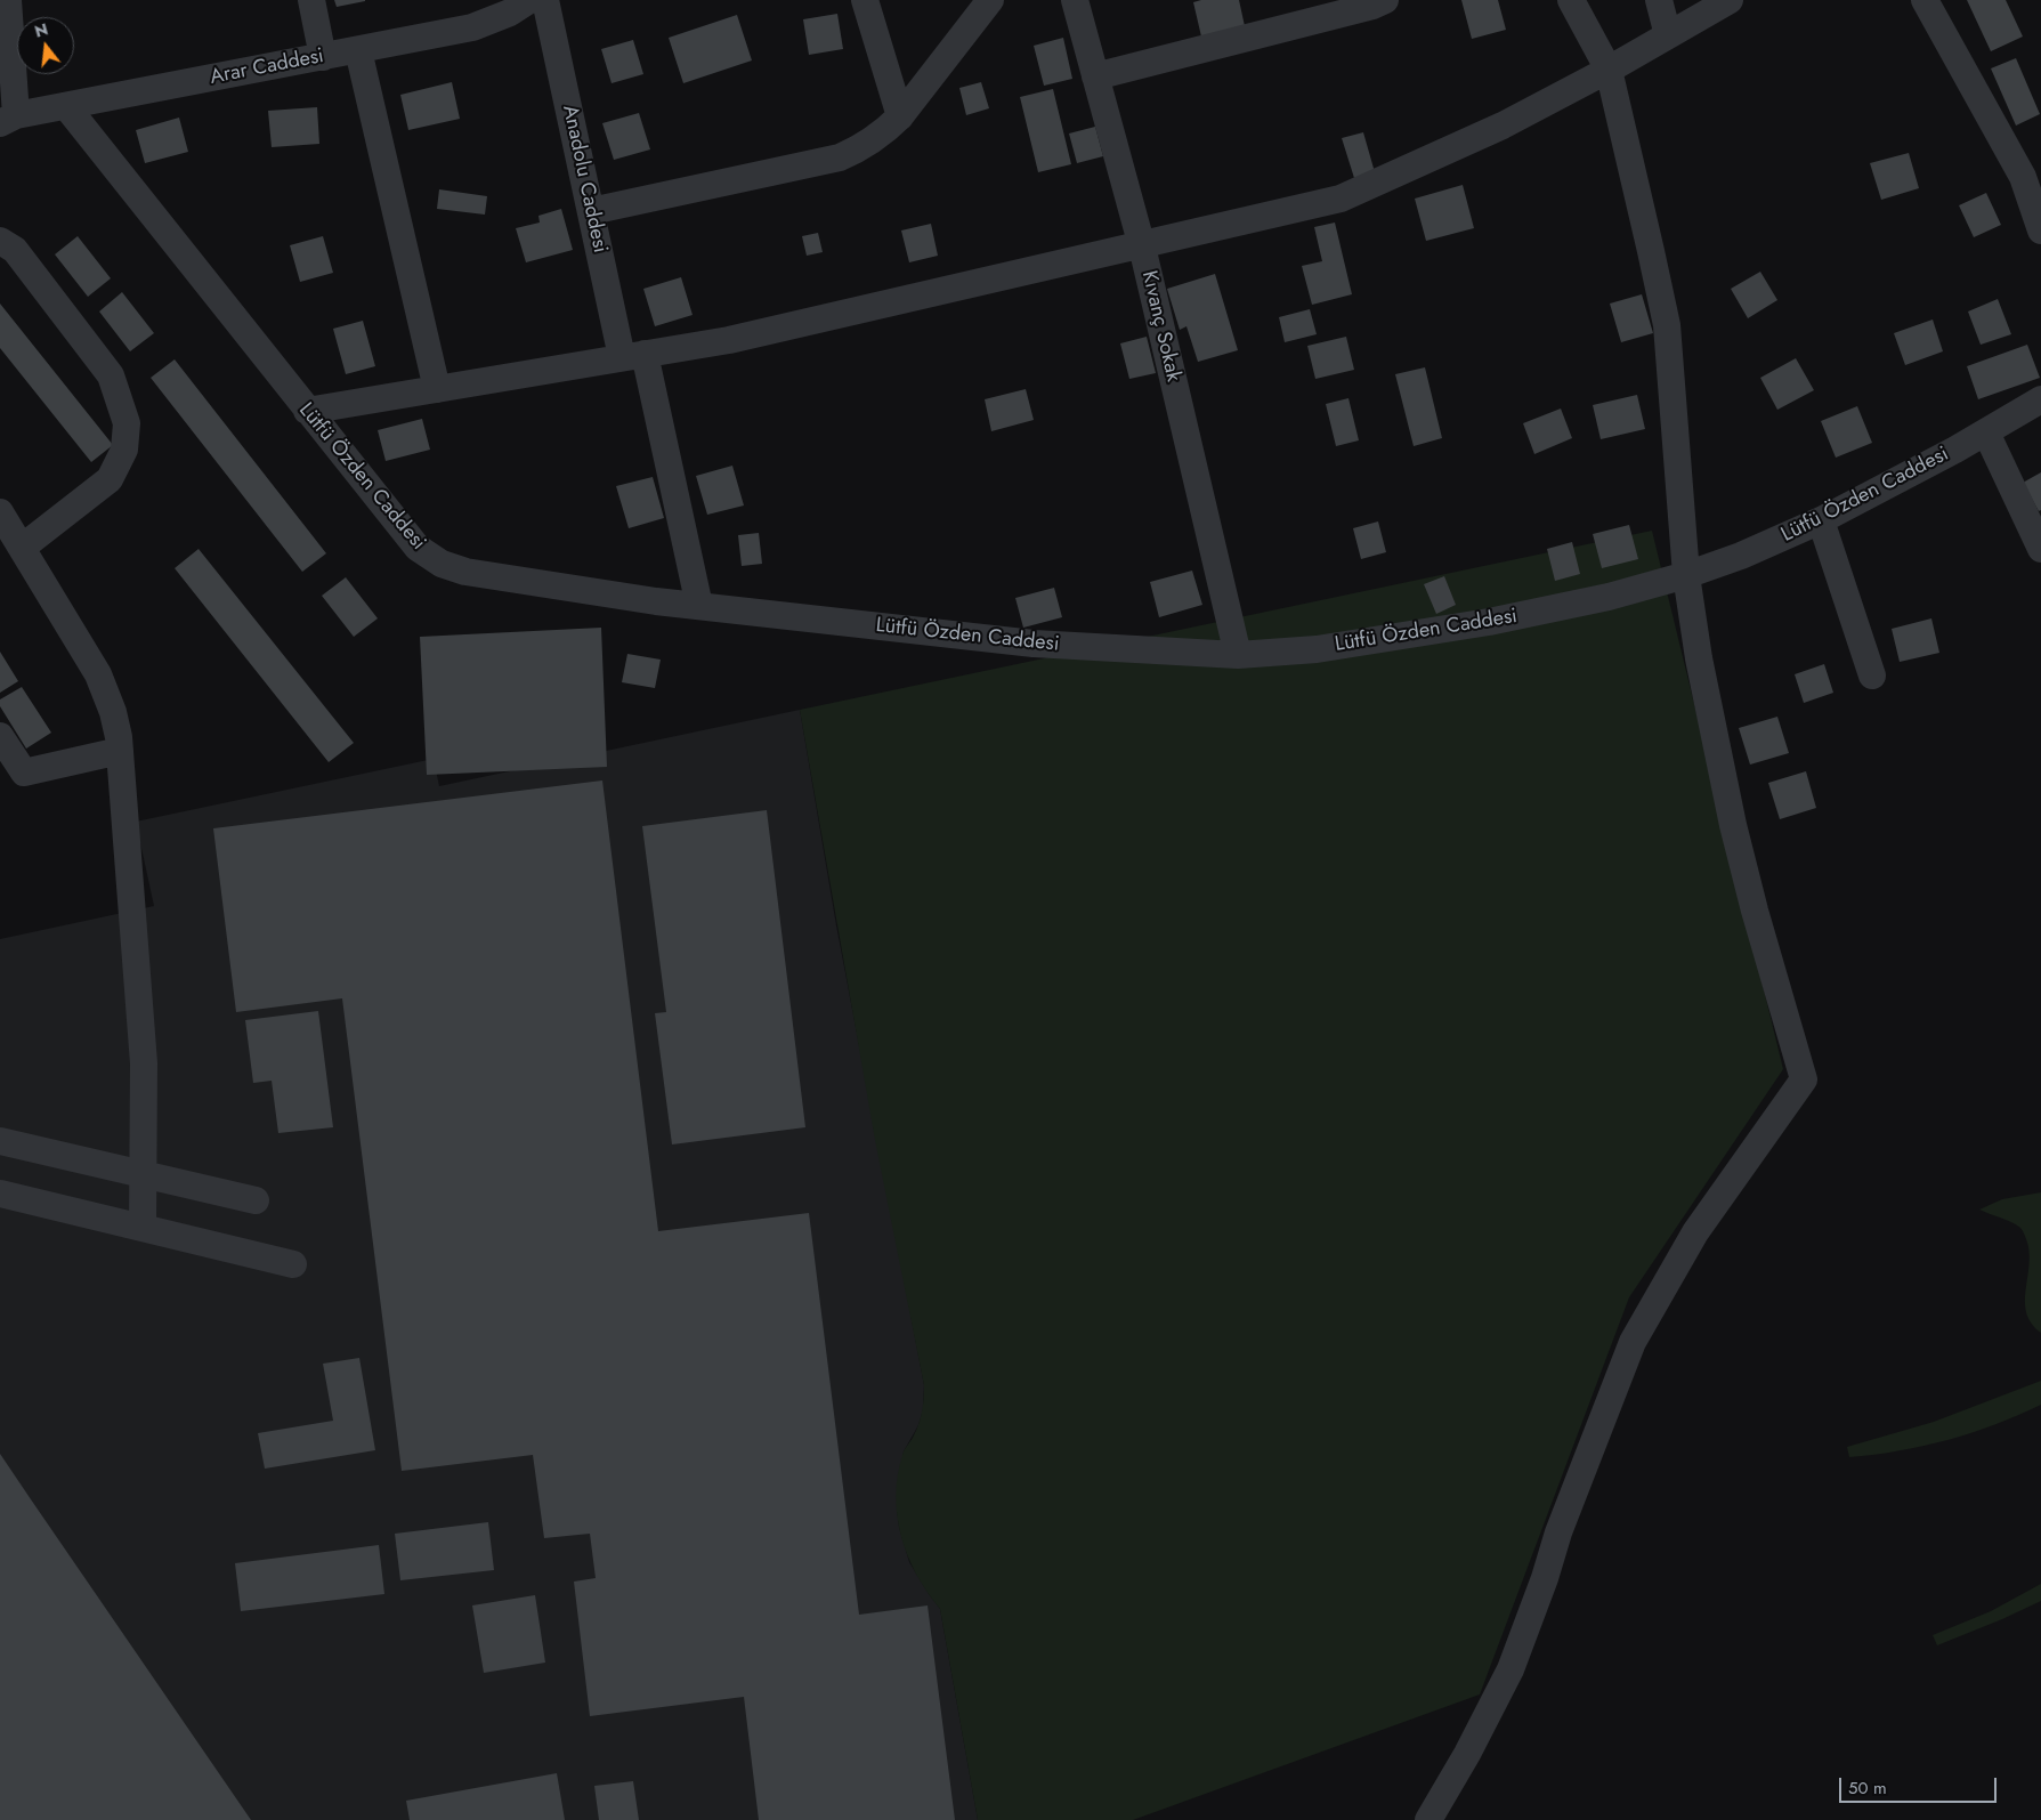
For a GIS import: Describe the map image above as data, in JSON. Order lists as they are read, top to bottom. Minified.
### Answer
{"streets":{"street":["Arar Caddesi","Anadolu Caddesi","Kıvanç Sokak","Lütfü Özden Caddesi"]},"crossings":[["Arar Caddesi","Lütfü Özden Caddesi"],["Anadolu Caddesi","Lütfü Özden Caddesi"],["Kıvanç Sokak","Lütfü Özden Caddesi"]],"scale_bar":"50 m","north":"top"}
